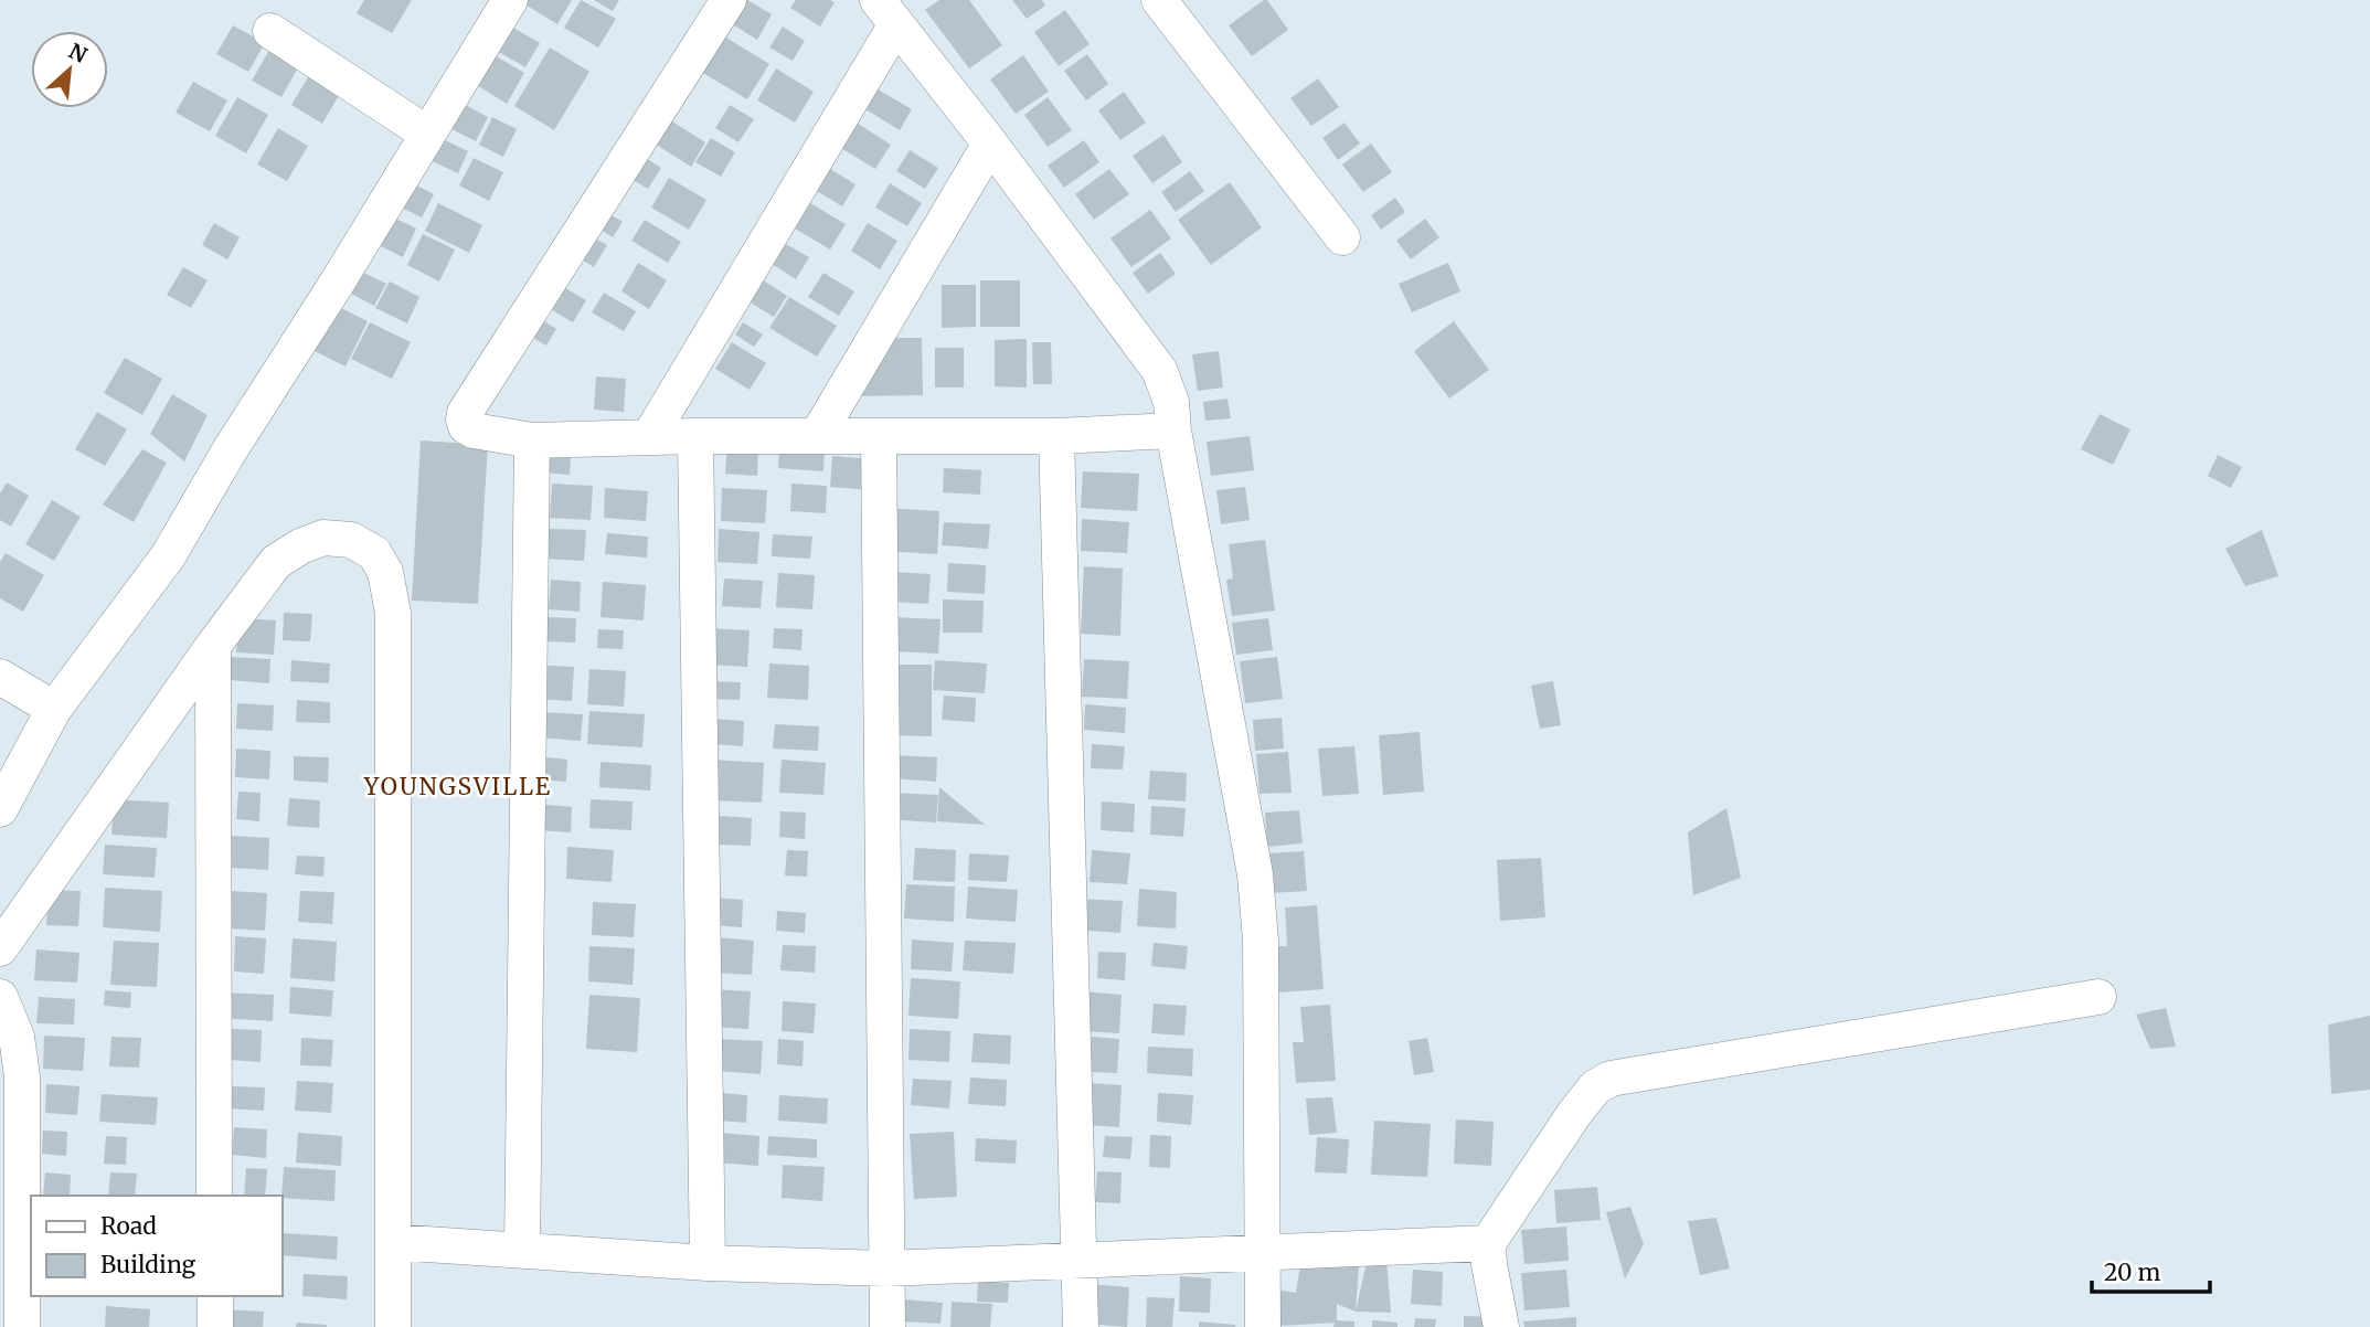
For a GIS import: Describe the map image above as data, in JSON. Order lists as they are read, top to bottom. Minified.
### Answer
{"districts":["YOUNGSVILLE"],"legend":["Road","Building"],"scale_bar":"20 m","north":"top right"}
